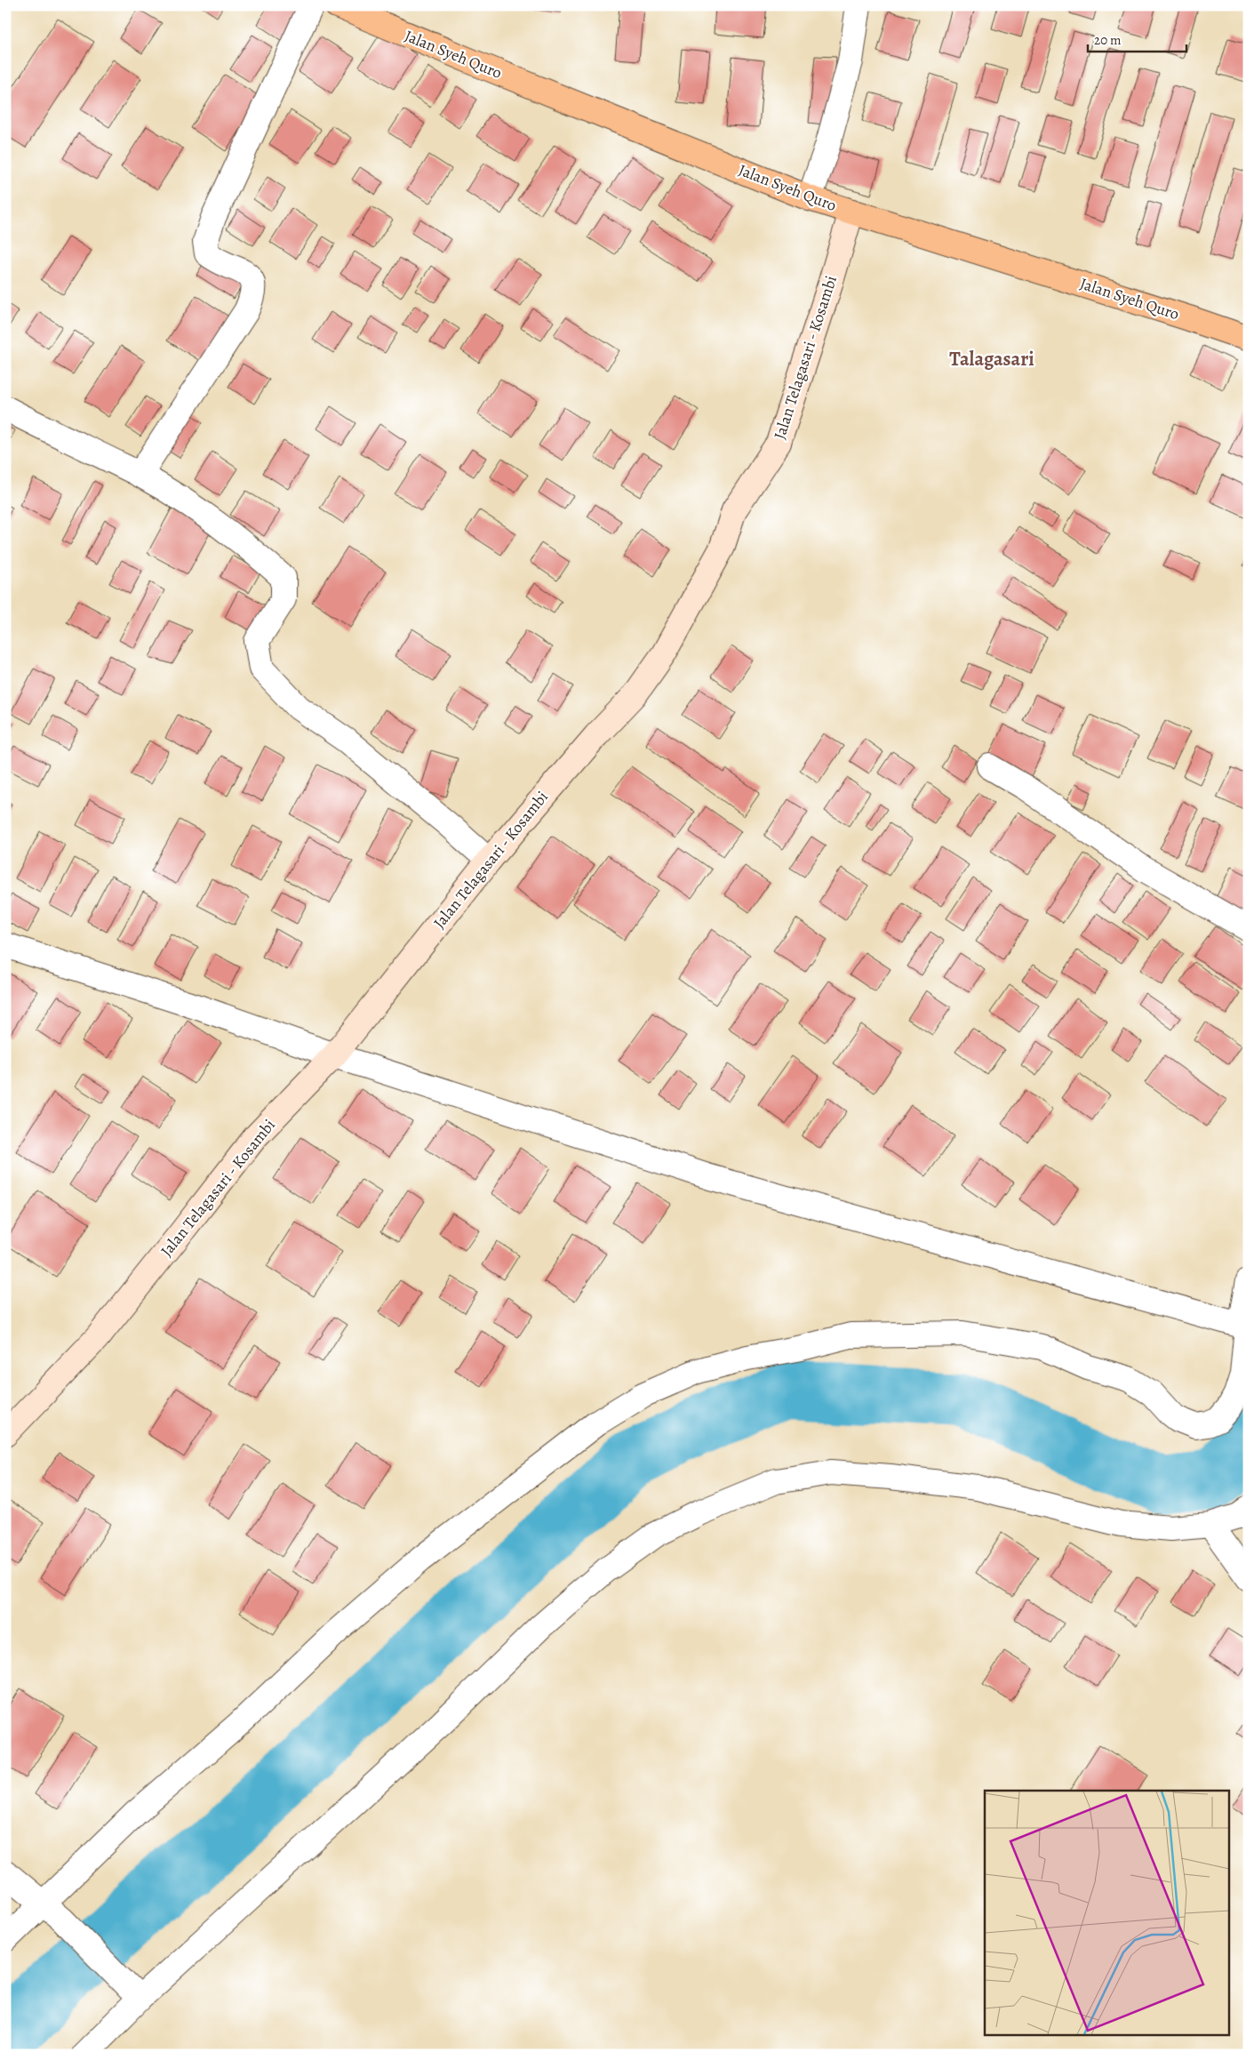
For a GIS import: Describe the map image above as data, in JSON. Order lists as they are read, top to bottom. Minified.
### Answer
{"streets":{"main road":["Jalan Syeh Quro","Jalan Telagasari - Kosambi"]},"crossings":[["Jalan Syeh Quro","Jalan Telagasari - Kosambi"]],"districts":["Talagasari"],"scale_bar":"20 m"}
